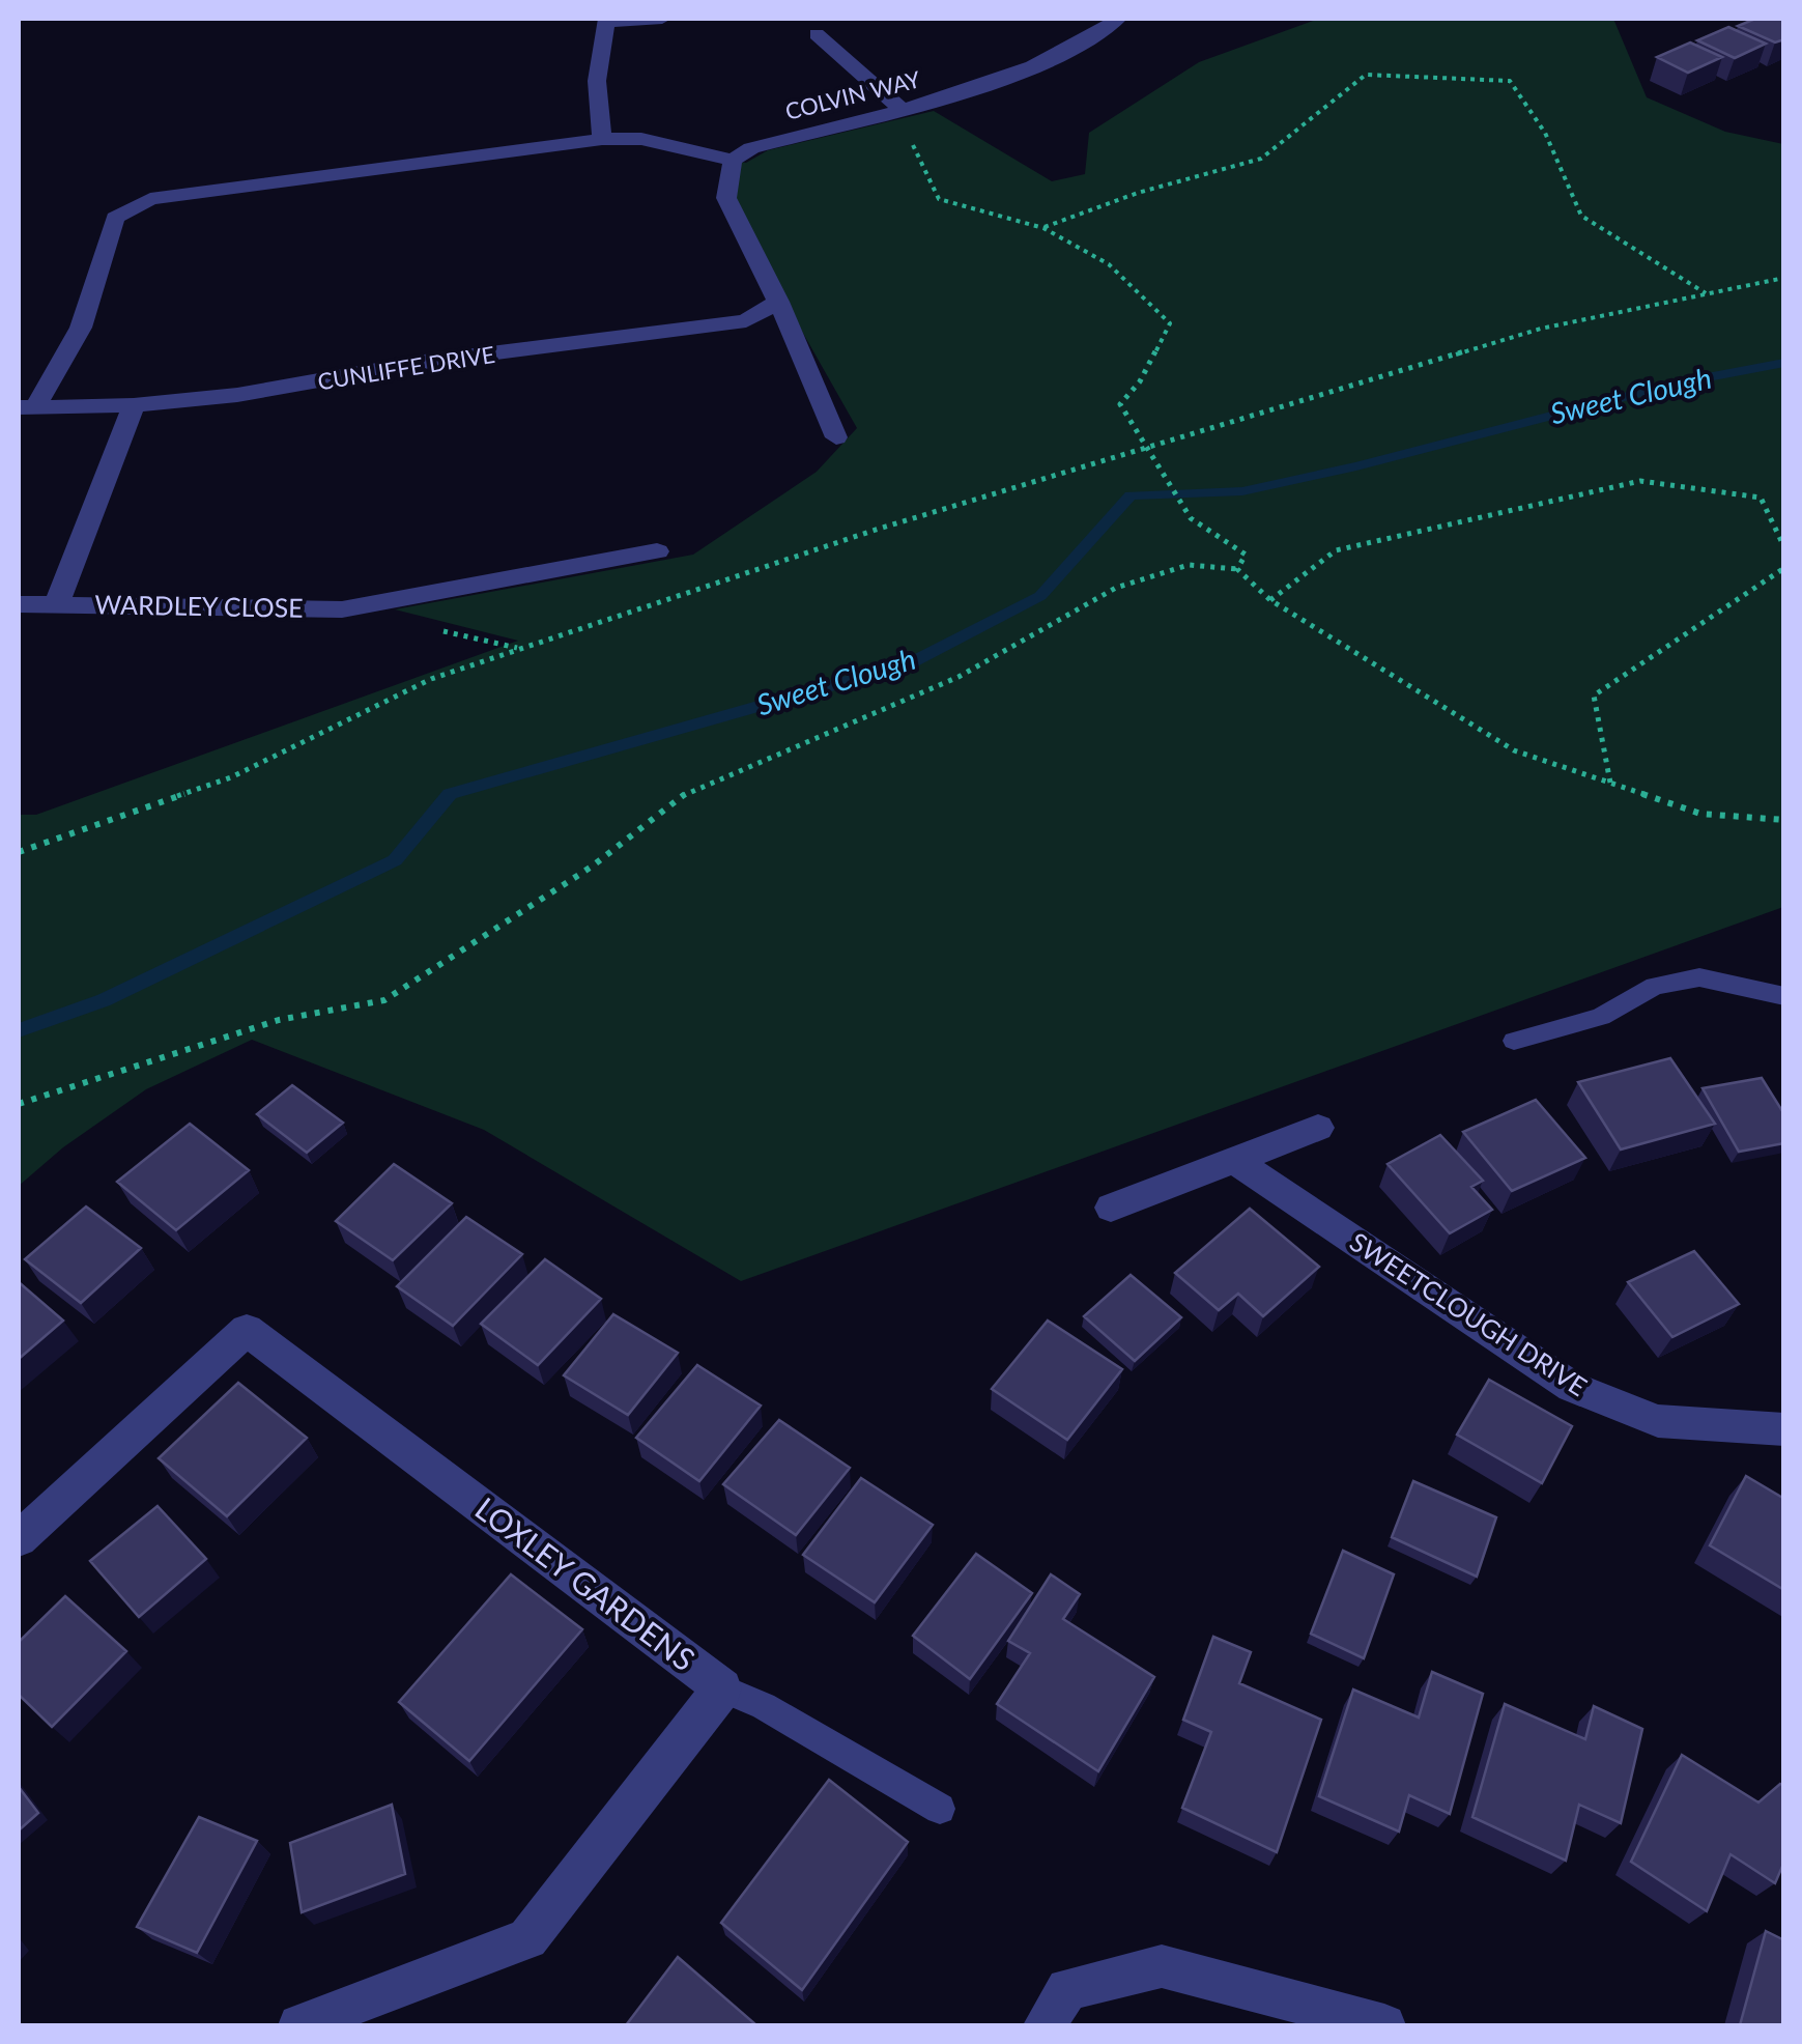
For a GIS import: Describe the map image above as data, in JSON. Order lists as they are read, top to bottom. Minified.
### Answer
{"streets":{"street":["COLVIN WAY","CUNLIFFE DRIVE","WARDLEY CLOSE","SWEETCLOUGH DRIVE","LOXLEY GARDENS"]},"crossings":[["CUNLIFFE DRIVE","WARDLEY CLOSE"]],"water":["Sweet Clough"]}
